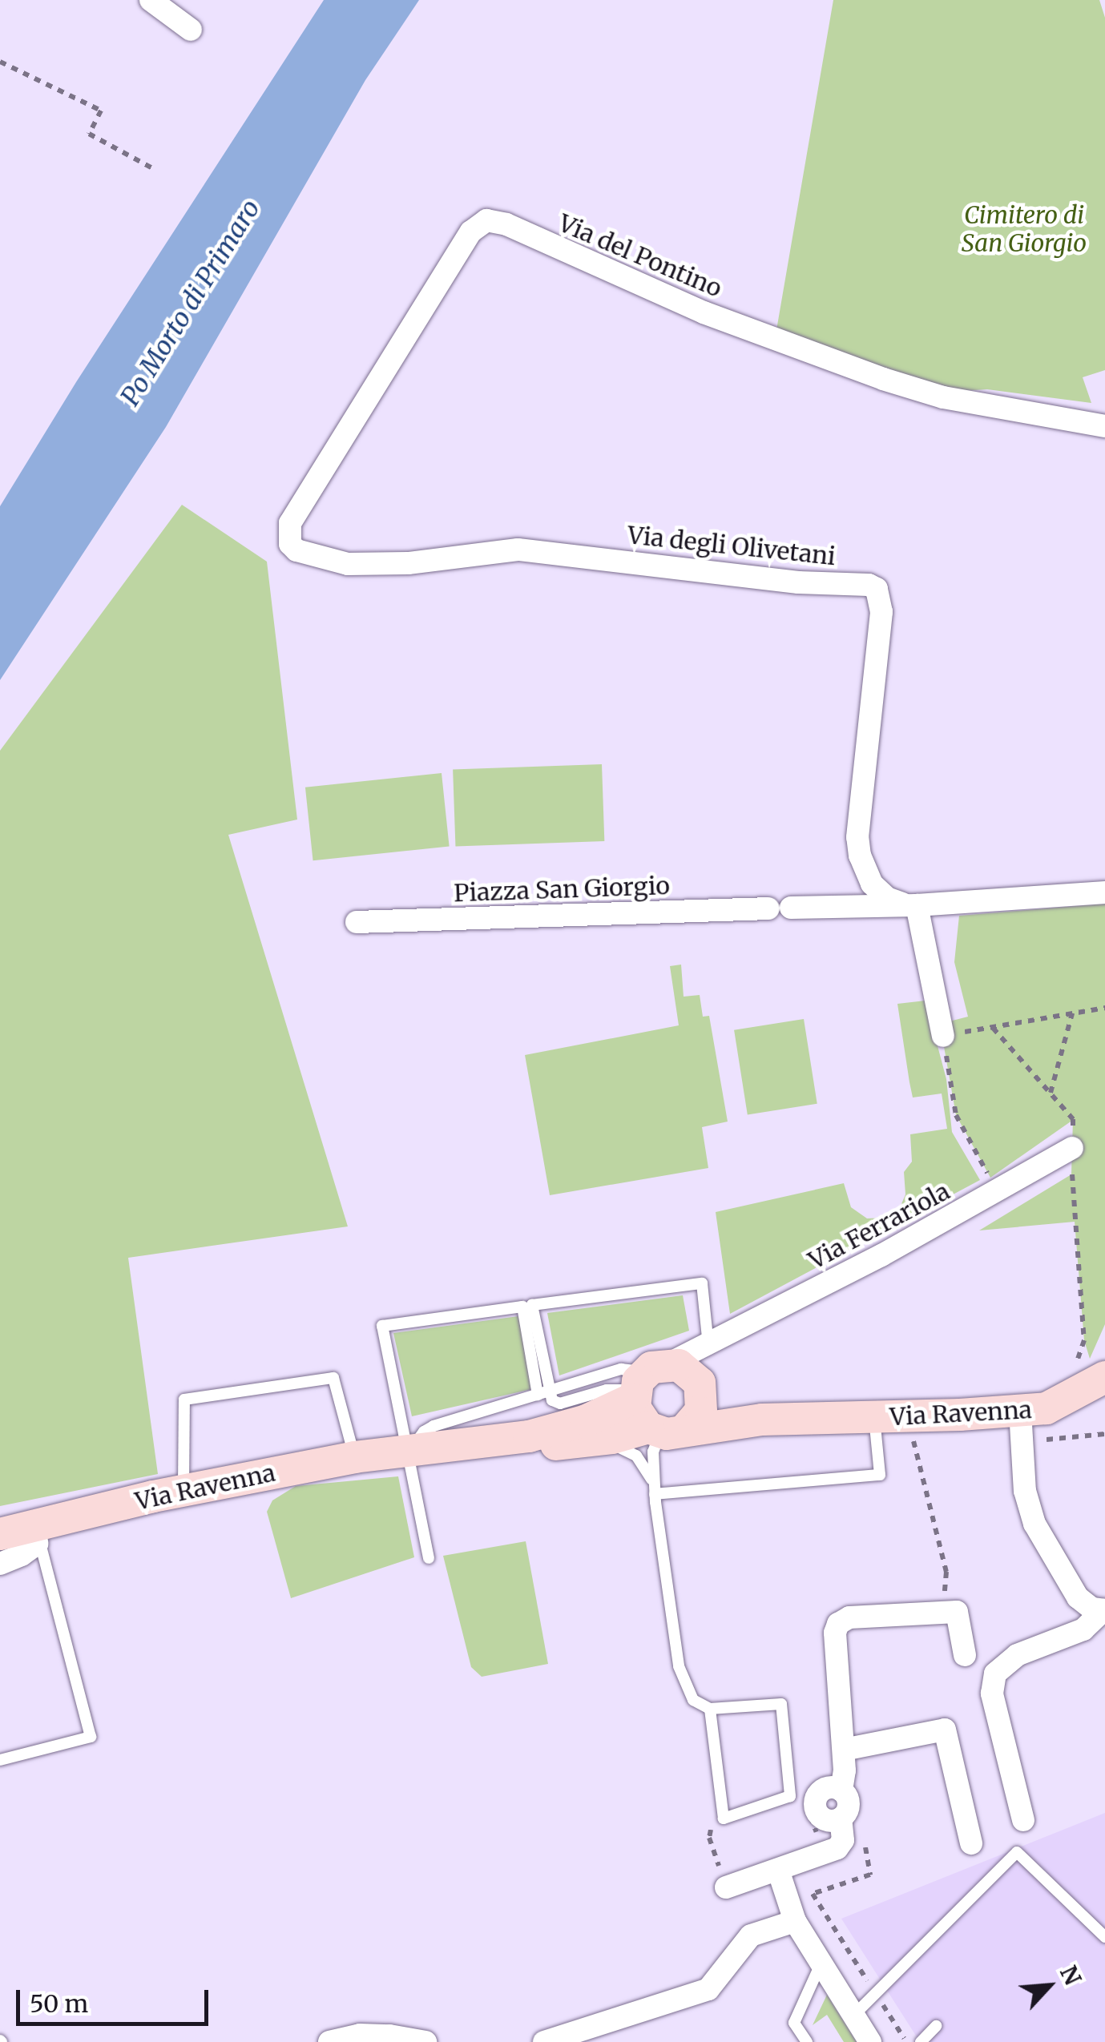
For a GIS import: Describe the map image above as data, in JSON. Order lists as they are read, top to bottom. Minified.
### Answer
{"streets":{"main road":["Via Ravenna"],"street":["Via del Pontino","Via degli Olivetani","Piazza San Giorgio","Via Ferrariola"]},"crossings":[["Via del Pontino","Via degli Olivetani"],["Via degli Olivetani","Piazza San Giorgio"]],"water":["Po Morto di Primaro"],"parks":["Cimitero di San Giorgio"],"scale_bar":"50 m","north":"top right"}
